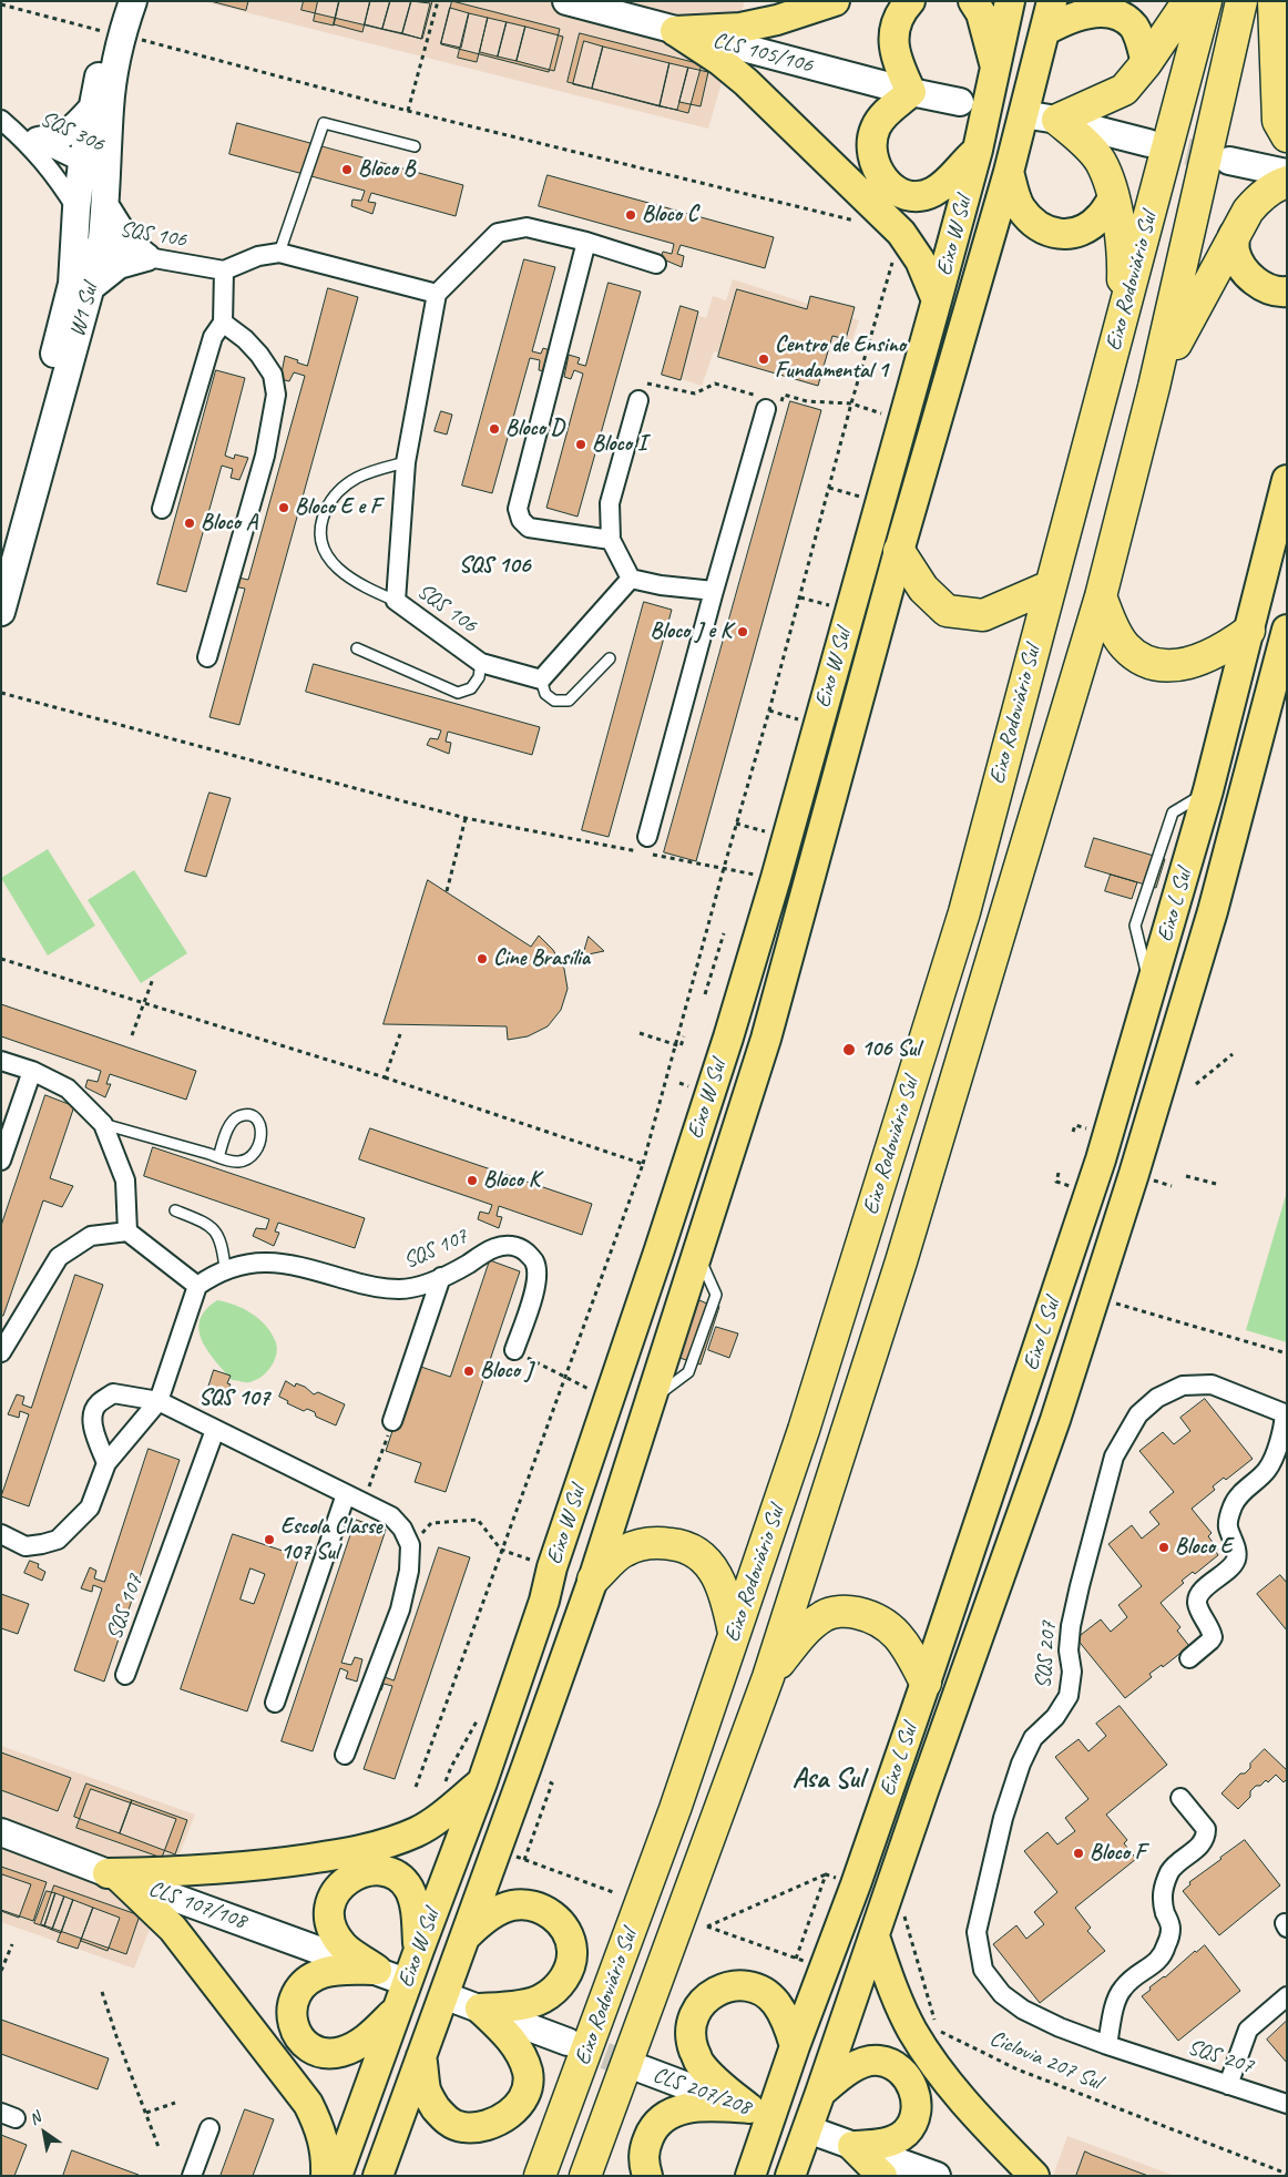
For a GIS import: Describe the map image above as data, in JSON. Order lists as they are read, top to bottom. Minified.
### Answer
{"streets":{"highway":["Eixo Rodoviário Sul"],"main road":["Eixo W Sul","Eixo L Sul"],"street":["CLS 105/106","SQS 306","SQS 106","W1 Sul","SQS 107","SQS 207","CLS 107/108","CLS 207/208"],"path":["Ciclovia 207 Sul"]},"crossings":[["SQS 306","W1 Sul"],["SQS 106","W1 Sul"],["Eixo L Sul","Ciclovia 207 Sul"]],"districts":["SQS 106","SQS 107","Asa Sul"],"places":["Bloco B","Bloco C","Centro de Ensino Fundamental 1","Bloco D","Bloco I","Bloco E e F","Bloco A","Bloco J e K","Cine Brasília","106 Sul","Bloco K","Bloco J","Escola Classe 107 Sul","Bloco E","Bloco F"],"north":"top left"}
